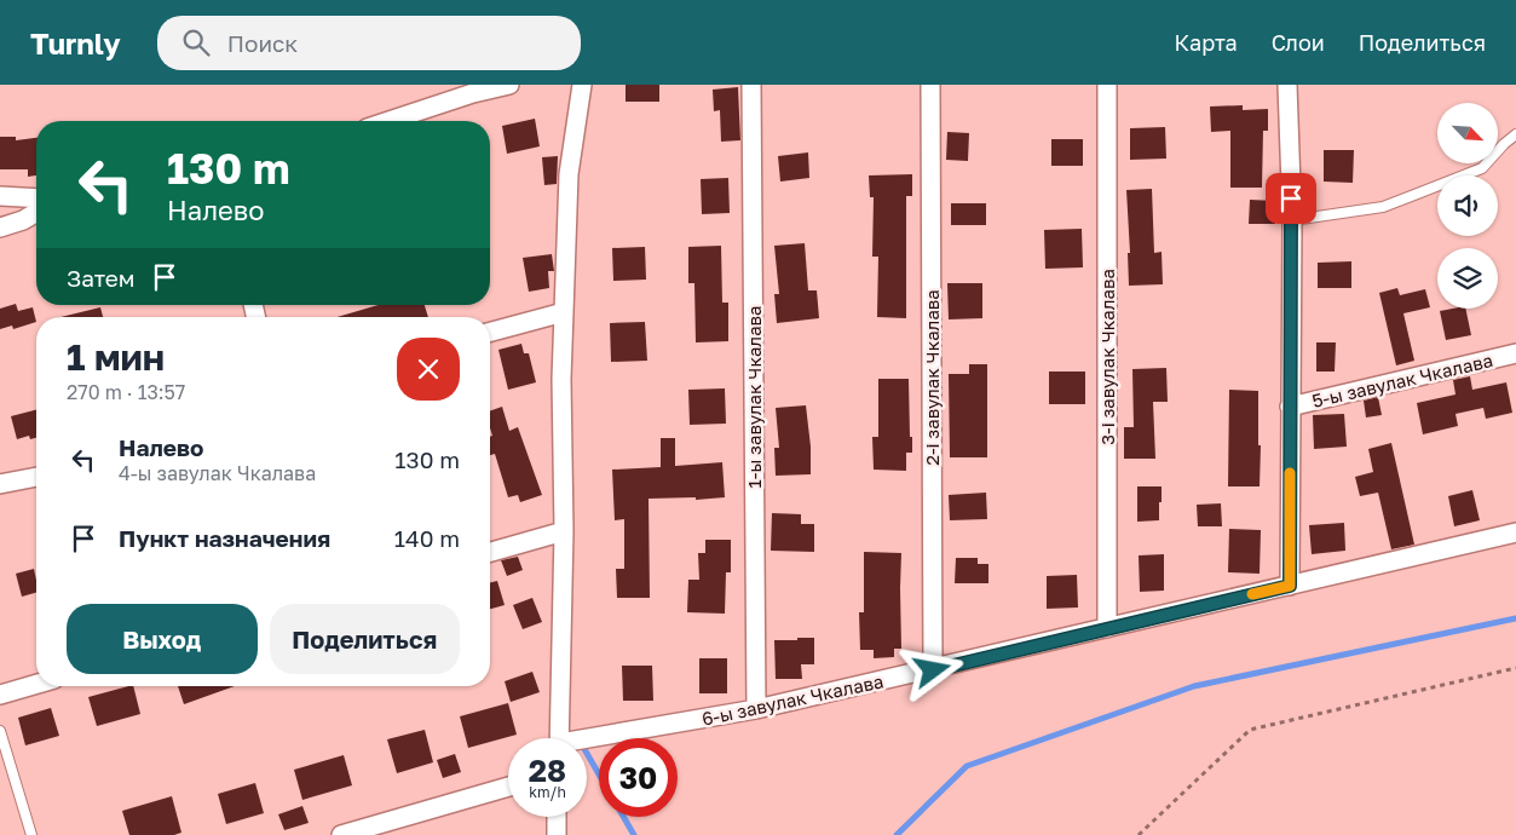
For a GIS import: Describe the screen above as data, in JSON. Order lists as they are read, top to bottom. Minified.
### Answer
{"streets":{"street":["3-і завулак Чкалава","2-і завулак Чкалава","5-ы завулак Чкалава","1-ы завулак Чкалава","6-ы завулак Чкалава"]},"crossings":[["3-і завулак Чкалава","6-ы завулак Чкалава"],["2-і завулак Чкалава","6-ы завулак Чкалава"],["1-ы завулак Чкалава","6-ы завулак Чкалава"]],"north":"bottom right","page":{"header":"Turnly","search":"Поиск","nav":["Карта","Слои","Поделиться"],"turn":["130 m","Налево"],"then":"Затем","heading":["1 мин","270 m · 13:57"],"list":[{"name":"Налево","note":"4-ы завулак Чкалава","value":"130 m"},{"name":"Пункт назначения","value":"140 m"}],"buttons":["Выход","Поделиться"],"speed":"28 km/h","limit":"30"}}
